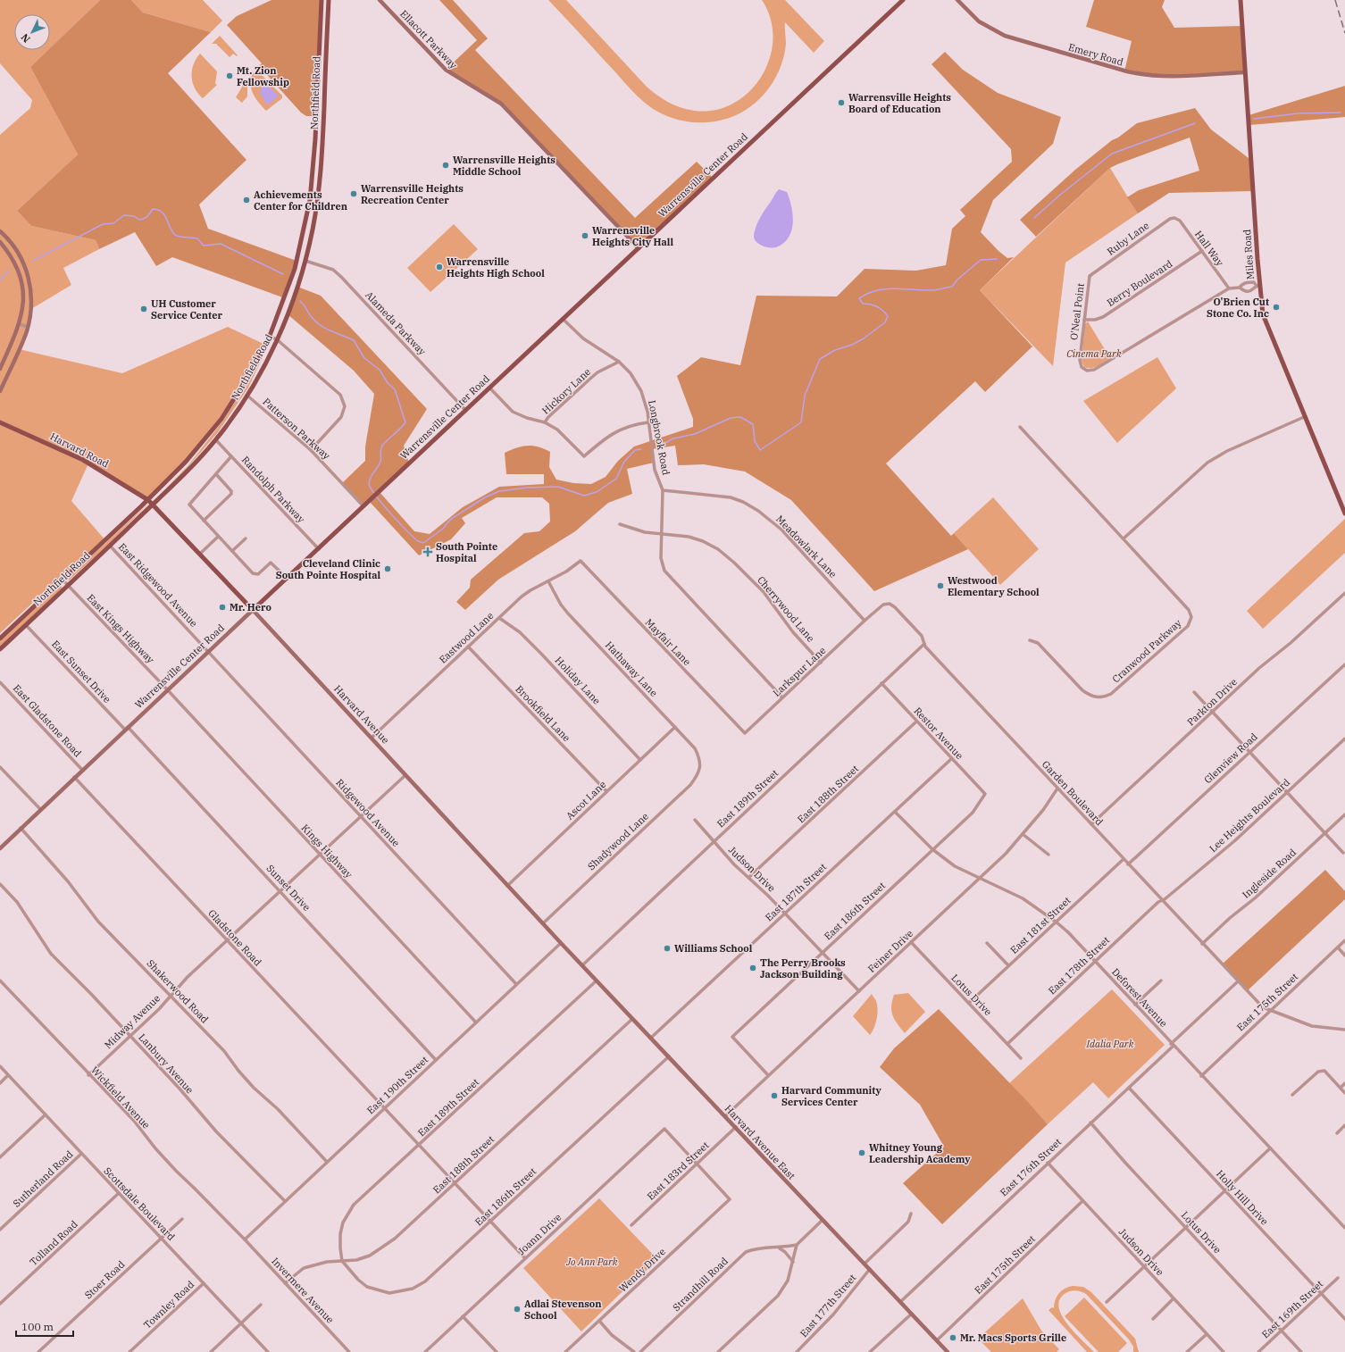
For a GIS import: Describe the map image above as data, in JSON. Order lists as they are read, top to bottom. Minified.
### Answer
{"streets":{"main road":["Ellacott Parkway","Emery Road","Northfield Road","Warrensville Center Road","Miles Road","Harvard Road","Harvard Avenue","Harvard Avenue East"],"street":["Ruby Lane","Hall Way","Berry Boulevard","O'Neal Point","Alameda Parkway","Hickory Lane","Patterson Parkway","Longbrook Road","Randolph Parkway","Meadowlark Lane","East Ridgewood Avenue","Cherrywood Lane","East Kings Highway","Eastwood Lane","Mayfair Lane","Cranwood Parkway","Hathaway Lane","East Sunset Drive","Larkspur Lane","Holiday Lane","Parkton Drive","Brookfield Lane","East Gladstone Road","Restor Avenue","Glenview Road","Garden Boulevard","East 188th Street","East 189th Street","Ascot Lane","Ridgewood Avenue","Lee Heights Boulevard","Shadywood Lane","Kings Highway","Judson Drive","Ingleside Road","Sunset Drive","East 187th Street","East 186th Street","East 181st Street","Gladstone Road","Feiner Drive","East 178th Street","Shakerwood Road","Lotus Drive","Deforest Avenue","East 175th Street","Midway Avenue","Lanbury Avenue","East 190th Street","Wickfield Avenue","East 176th Street","East 183rd Street","Sutherland Road","Holly Hill Drive","Scottsdale Boulevard","Joann Drive","Tolland Road","Wendy Drive","Stoer Road","Strandhill Road","Invermere Avenue","Townley Road","East 177th Street","East 169th Street"]},"crossings":[["Ellacott Parkway","Warrensville Center Road"],["Emery Road","Miles Road"],["Northfield Road","Alameda Parkway"],["Northfield Road","Patterson Parkway"],["Northfield Road","Harvard Road"],["Northfield Road","Randolph Parkway"],["Northfield Road","East Ridgewood Avenue"],["Northfield Road","East Kings Highway"],["Northfield Road","East Sunset Drive"],["Northfield Road","Harvard Avenue"],["Warrensville Center Road","Alameda Parkway"],["Warrensville Center Road","Patterson Parkway"],["Warrensville Center Road","Longbrook Road"],["Warrensville Center Road","Randolph Parkway"],["Warrensville Center Road","East Ridgewood Avenue"],["Warrensville Center Road","East Kings Highway"],["Warrensville Center Road","East Sunset Drive"],["Warrensville Center Road","Harvard Avenue"],["Warrensville Center Road","East Gladstone Road"],["Warrensville Center Road","Ridgewood Avenue"],["Warrensville Center Road","Kings Highway"],["Warrensville Center Road","Sunset Drive"],["Warrensville Center Road","Gladstone Road"],["Warrensville Center Road","Shakerwood Road"],["Ruby Lane","Hall Way"],["Ruby Lane","O'Neal Point"],["Hall Way","Berry Boulevard"],["Hall Way","O'Neal Point"],["Berry Boulevard","O'Neal Point"],["Hickory Lane","Longbrook Road"],["Longbrook Road","Meadowlark Lane"],["Longbrook Road","Cherrywood Lane"],["Longbrook Road","Larkspur Lane"],["Harvard Road","Harvard Avenue"],["Meadowlark Lane","Larkspur Lane"],["Meadowlark Lane","Garden Boulevard"],["East Ridgewood Avenue","Ridgewood Avenue"],["Cherrywood Lane","Larkspur Lane"],["East Kings Highway","Kings Highway"],["Eastwood Lane","Mayfair Lane"],["Eastwood Lane","Hathaway Lane"],["Eastwood Lane","Holiday Lane"],["Eastwood Lane","Brookfield Lane"],["Eastwood Lane","Harvard Avenue"],["Mayfair Lane","Larkspur Lane"],["Hathaway Lane","Ascot Lane"],["Hathaway Lane","Shadywood Lane"],["East Sunset Drive","Sunset Drive"],["Larkspur Lane","Garden Boulevard"],["Holiday Lane","Ascot Lane"],["Parkton Drive","Garden Boulevard"],["Brookfield Lane","Ascot Lane"],["Harvard Avenue","Ascot Lane"],["Harvard Avenue","Shadywood Lane"],["Harvard Avenue","Midway Avenue"],["Harvard Avenue","East 190th Street"],["Harvard Avenue","Harvard Avenue East"],["Restor Avenue","East 188th Street"],["Restor Avenue","East 189th Street"],["Restor Avenue","East 187th Street"],["Restor Avenue","East 186th Street"],["Glenview Road","Garden Boulevard"],["Garden Boulevard","East 189th Street"],["Garden Boulevard","Lee Heights Boulevard"],["Garden Boulevard","Ingleside Road"],["Garden Boulevard","East 181st Street"],["Garden Boulevard","Feiner Drive"],["Garden Boulevard","East 178th Street"],["Garden Boulevard","East 175th Street"],["Garden Boulevard","East 176th Street"],["East 188th Street","East 189th Street"],["East 188th Street","Judson Drive"],["East 188th Street","East 186th Street"],["East 188th Street","Gladstone Road"],["East 188th Street","Harvard Avenue East"],["East 188th Street","Invermere Avenue"],["East 189th Street","Judson Drive"],["East 189th Street","East 186th Street"],["East 189th Street","Gladstone Road"],["East 189th Street","Harvard Avenue East"],["Ridgewood Avenue","Midway Avenue"],["Ridgewood Avenue","East 190th Street"],["Lee Heights Boulevard","East 178th Street"],["Kings Highway","Midway Avenue"],["Kings Highway","East 190th Street"],["Judson Drive","East 187th Street"],["Judson Drive","East 186th Street"],["Judson Drive","Feiner Drive"],["Judson Drive","East 175th Street"],["Judson Drive","East 176th Street"],["Sunset Drive","Midway Avenue"],["Sunset Drive","East 190th Street"],["East 187th Street","Deforest Avenue"],["East 187th Street","Harvard Avenue East"],["East 186th Street","Gladstone Road"],["East 186th Street","Feiner Drive"],["East 186th Street","Deforest Avenue"],["East 186th Street","Harvard Avenue East"],["East 181st Street","Lotus Drive"],["East 181st Street","Deforest Avenue"],["Gladstone Road","Midway Avenue"],["Gladstone Road","East 190th Street"],["Gladstone Road","Joann Drive"],["Feiner Drive","Lotus Drive"],["Feiner Drive","Deforest Avenue"],["Feiner Drive","Harvard Avenue East"],["East 178th Street","Lotus Drive"],["East 178th Street","Deforest Avenue"],["Shakerwood Road","Midway Avenue"],["Shakerwood Road","East 190th Street"],["Lotus Drive","East 176th Street"],["Lotus Drive","East 169th Street"],["Deforest Avenue","East 175th Street"],["Deforest Avenue","East 176th Street"],["East 175th Street","Harvard Avenue East"],["Midway Avenue","Lanbury Avenue"],["Midway Avenue","Wickfield Avenue"],["Lanbury Avenue","East 190th Street"],["East 190th Street","Wickfield Avenue"],["East 190th Street","Harvard Avenue East"],["East 190th Street","Invermere Avenue"],["Wickfield Avenue","Invermere Avenue"],["Harvard Avenue East","East 176th Street"],["Harvard Avenue East","East 183rd Street"],["Harvard Avenue East","East 177th Street"],["East 176th Street","Holly Hill Drive"],["East 183rd Street","Joann Drive"],["East 183rd Street","Wendy Drive"],["Sutherland Road","Scottsdale Boulevard"],["Holly Hill Drive","East 169th Street"],["Scottsdale Boulevard","Tolland Road"],["Scottsdale Boulevard","Stoer Road"],["Scottsdale Boulevard","Townley Road"],["Joann Drive","Wendy Drive"]],"parks":["Cinema Park","Idalia Park","Jo Ann Park"],"places":{"other":["Mt. Zion Fellowship","Warrensville Heights Board of Education","Warrensville Heights Middle School","Warrensville Heights Recreation Center","Achievements Center for Children","Warrensville Heights City Hall","Warrensville Heights High School","O'Brien Cut Stone Co. Inc","UH Customer Service Center","Cleveland Clinic South Pointe Hospital","Westwood Elementary School","Mr. Hero","Williams School","The Perry Brooks Jackson Building","Harvard Community Services Center","Whitney Young Leadership Academy","Adlai Stevenson School","Mr. Macs Sports Grille"],"health":["South Pointe Hospital"]},"scale_bar":"100 m","north":"bottom left"}
